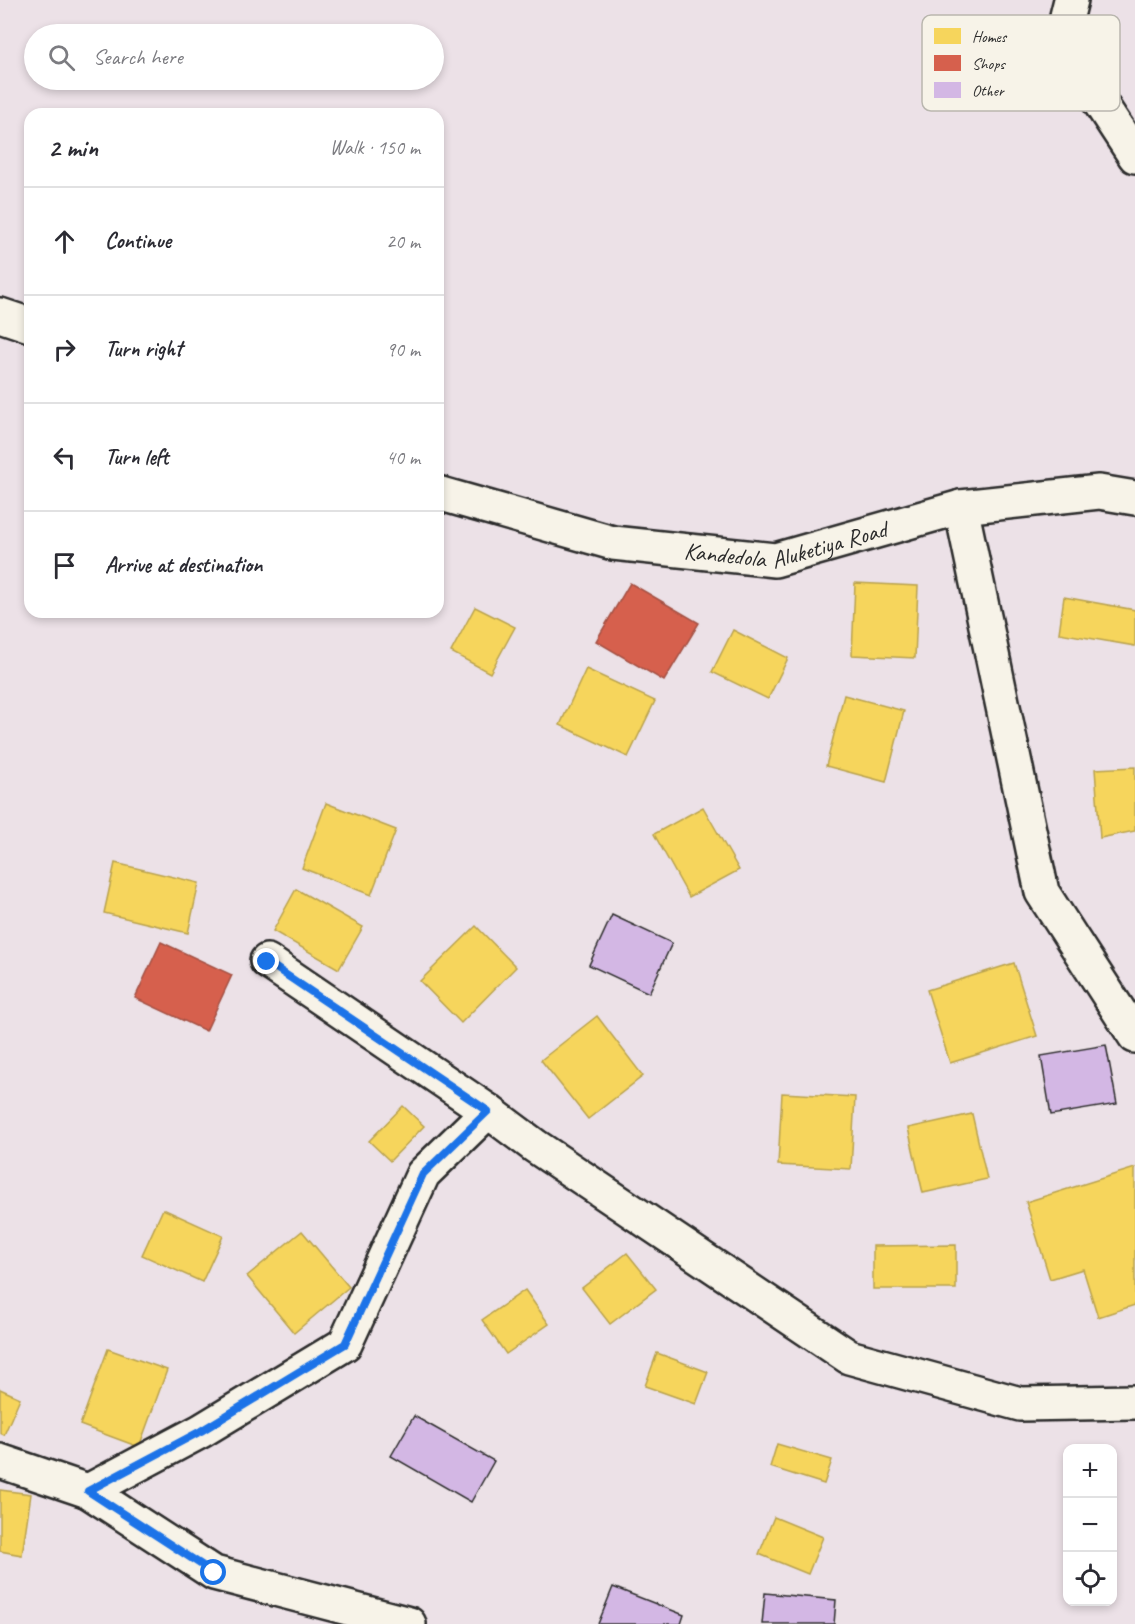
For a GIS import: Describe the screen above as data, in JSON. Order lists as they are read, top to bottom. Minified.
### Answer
{"streets":{"street":["Kandedola Aluketiya Road"]},"legend":["Homes","Shops","Other"],"page":{"search":"Search here","heading":["2 min","Walk · 150 m"],"list":[["Continue","20 m"],["Turn right","90 m"],["Turn left","40 m"],"Arrive at destination"],"map_buttons":["+","−"]}}
